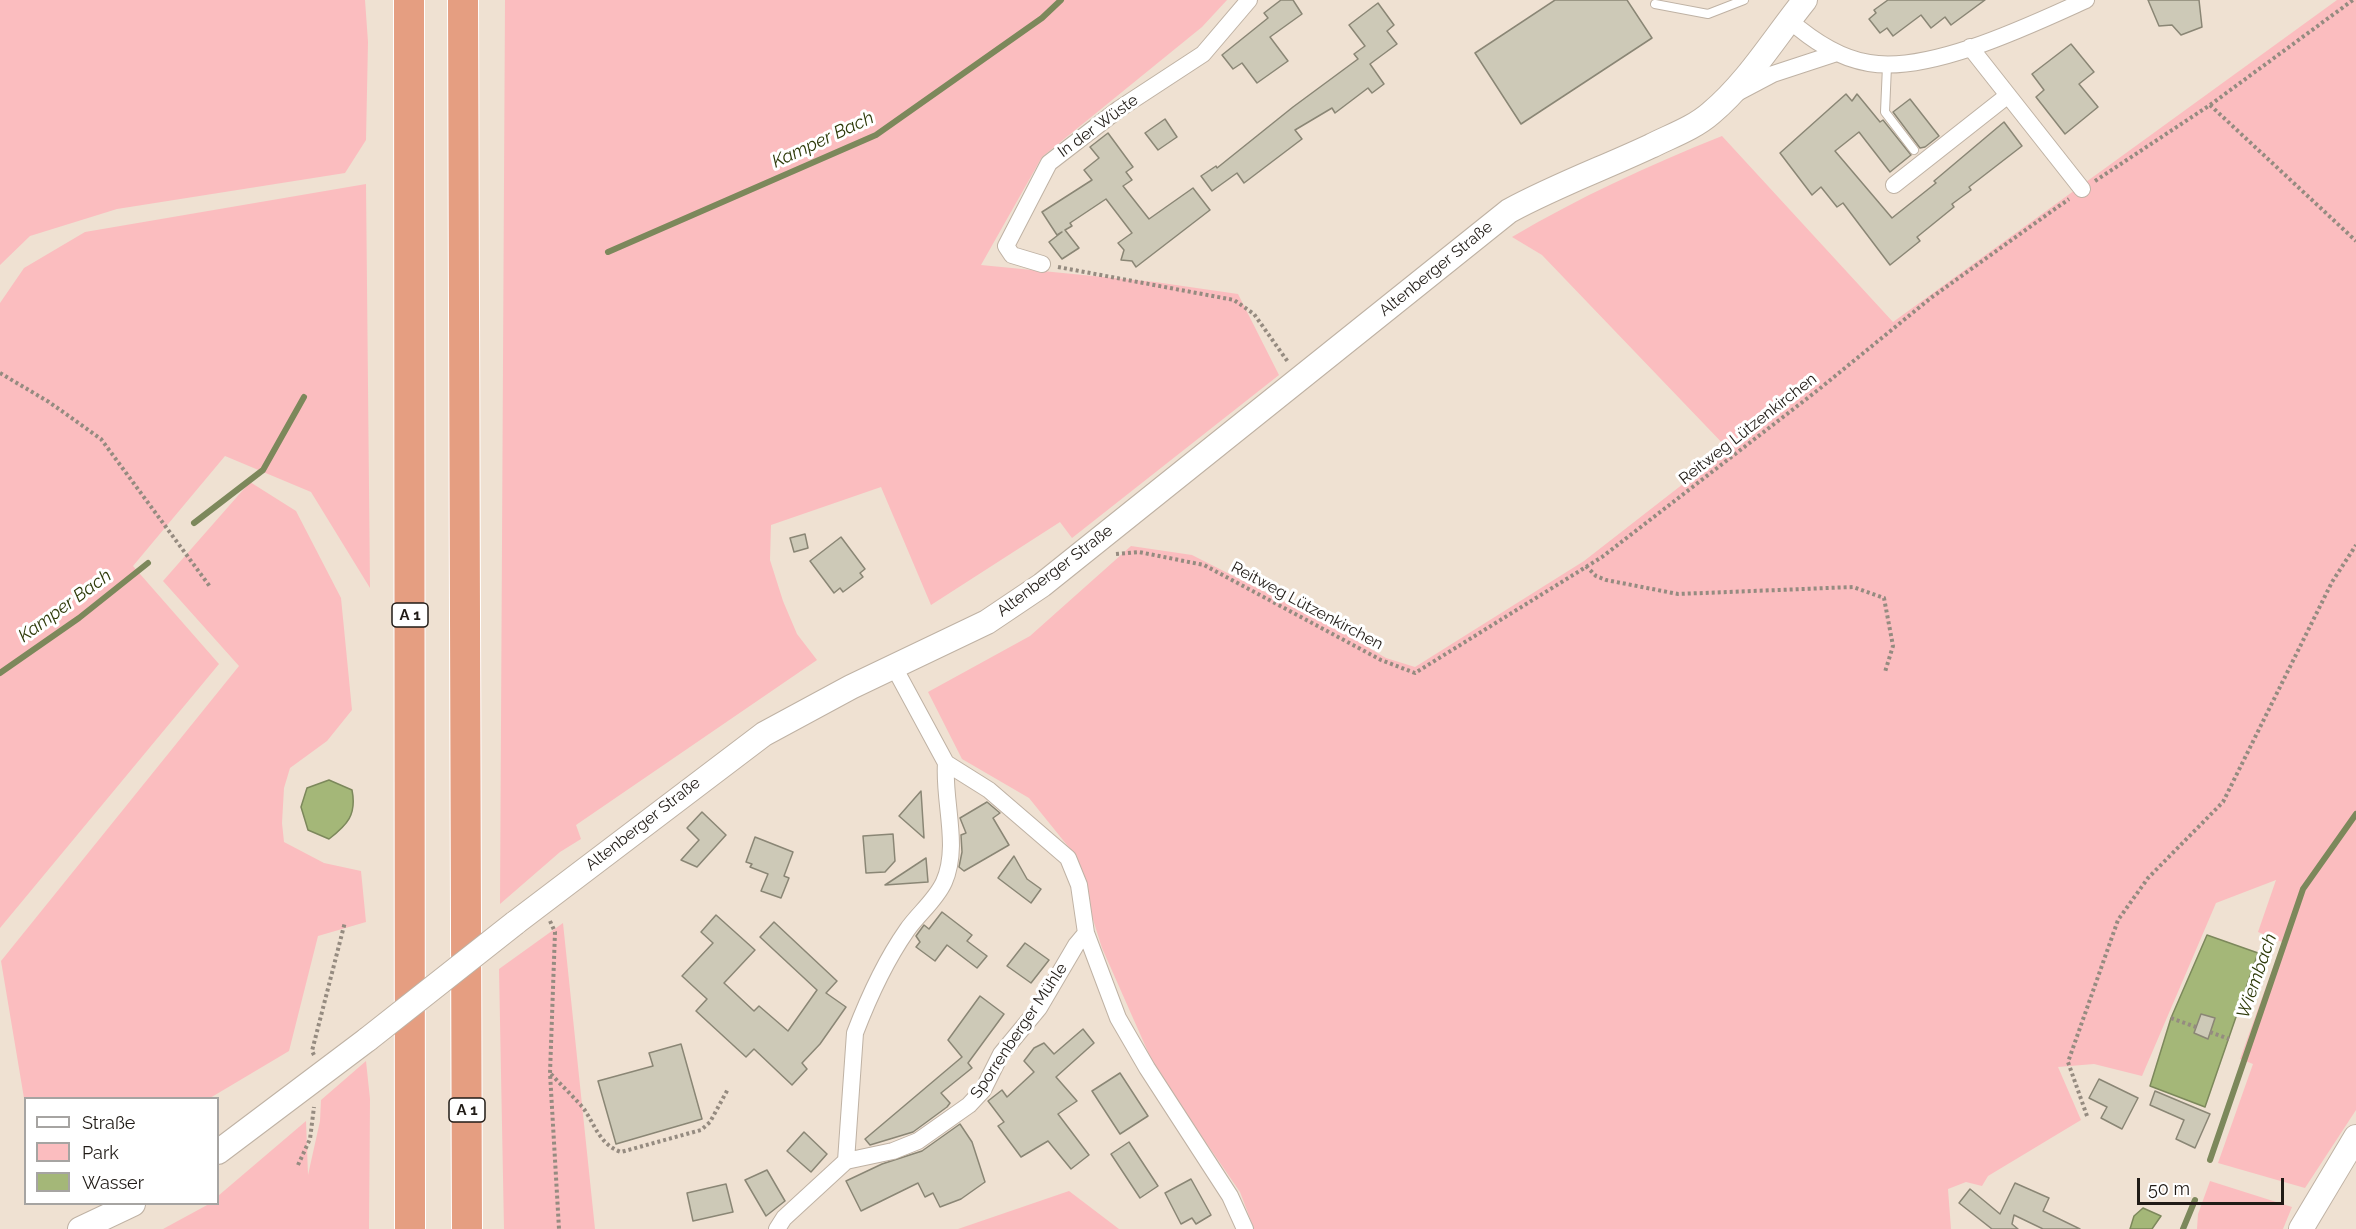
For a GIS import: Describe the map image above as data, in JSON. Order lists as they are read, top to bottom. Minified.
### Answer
{"streets":{"highway":["A 1"],"main road":["Altenberger Straße"],"street":["In der Wüste","Sporrenberger Mühle"],"path":["Reitweg Lützenkirchen"]},"crossings":[["Altenberger Straße","Reitweg Lützenkirchen"]],"water":["Kamper Bach","Wiembach"],"legend":["Straße","Park","Wasser"],"scale_bar":"50 m"}
